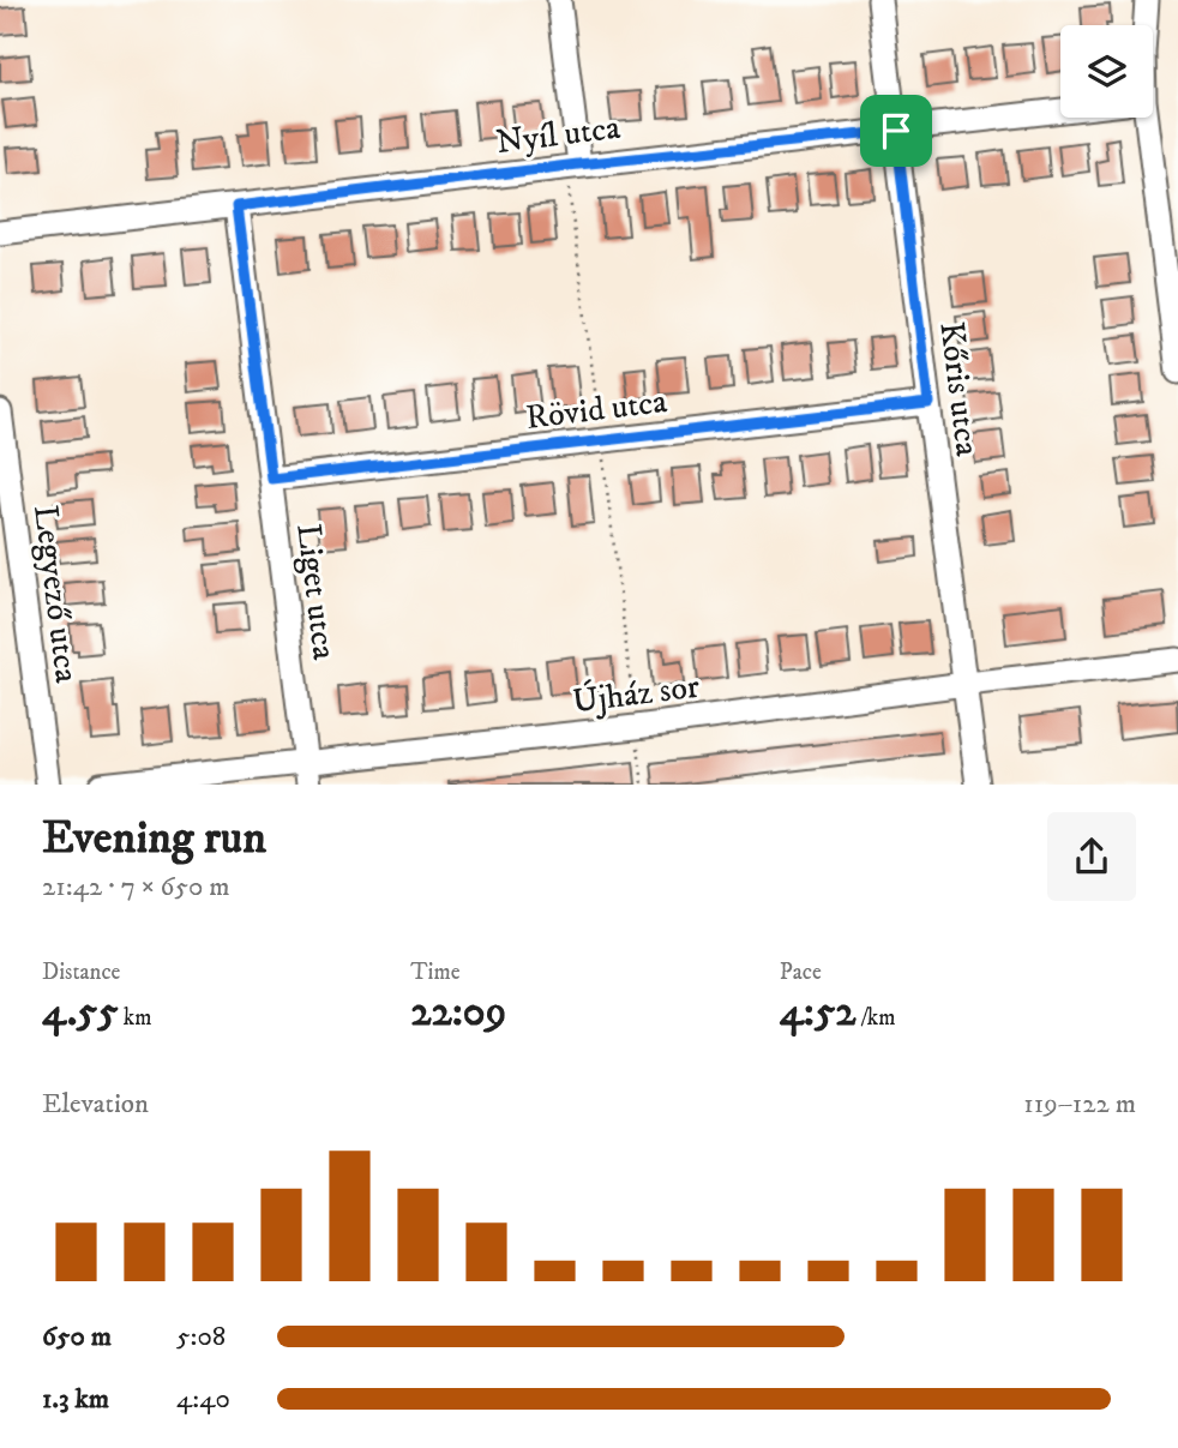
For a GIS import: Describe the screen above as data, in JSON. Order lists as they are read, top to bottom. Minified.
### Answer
{"streets":{"street":["Nyíl utca","Kőris utca","Rövid utca","Liget utca","Legyező utca","Újház sor"]},"crossings":[["Nyíl utca","Kőris utca"],["Nyíl utca","Liget utca"],["Kőris utca","Rövid utca"],["Kőris utca","Újház sor"],["Rövid utca","Liget utca"],["Liget utca","Újház sor"]],"page":{"heading":["Evening run","21:42 · 7 × 650 m"],"stats":[["Distance","4.55 km"],["Time","22:09"],["Pace","4:52 /km"]],"chart":["Elevation","119–122 m"],"list":[{"name":"650 m","note":"5:08"},{"name":"1.3 km","note":"4:40"}]}}
